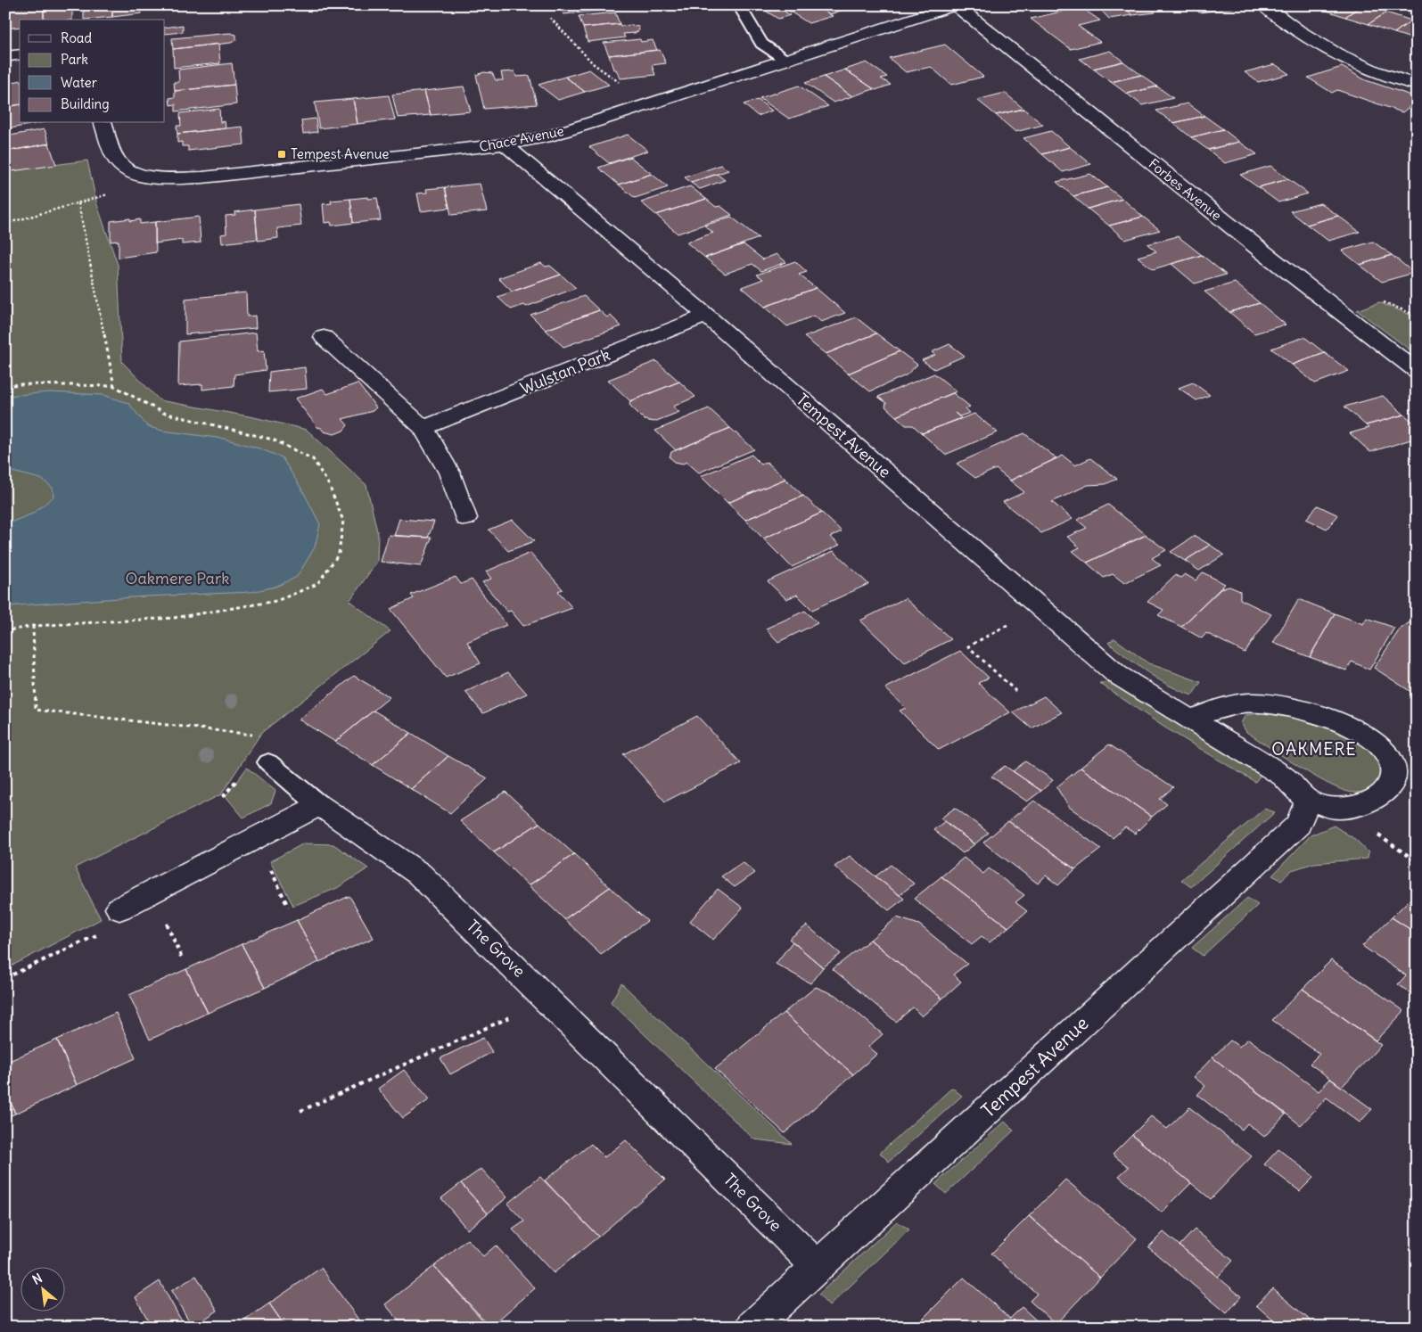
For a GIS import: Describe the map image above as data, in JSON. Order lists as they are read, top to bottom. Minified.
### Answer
{"streets":{"street":["Chace Avenue","Forbes Avenue","Wulstan Park","Tempest Avenue","The Grove"]},"crossings":[["Chace Avenue","Forbes Avenue"],["Chace Avenue","Tempest Avenue"],["Wulstan Park","Tempest Avenue"],["Tempest Avenue","The Grove"]],"districts":["OAKMERE"],"parks":["Oakmere Park"],"places":{"transit":["Tempest Avenue"]},"legend":["Road","Park","Water","Building"],"north":"top left"}
